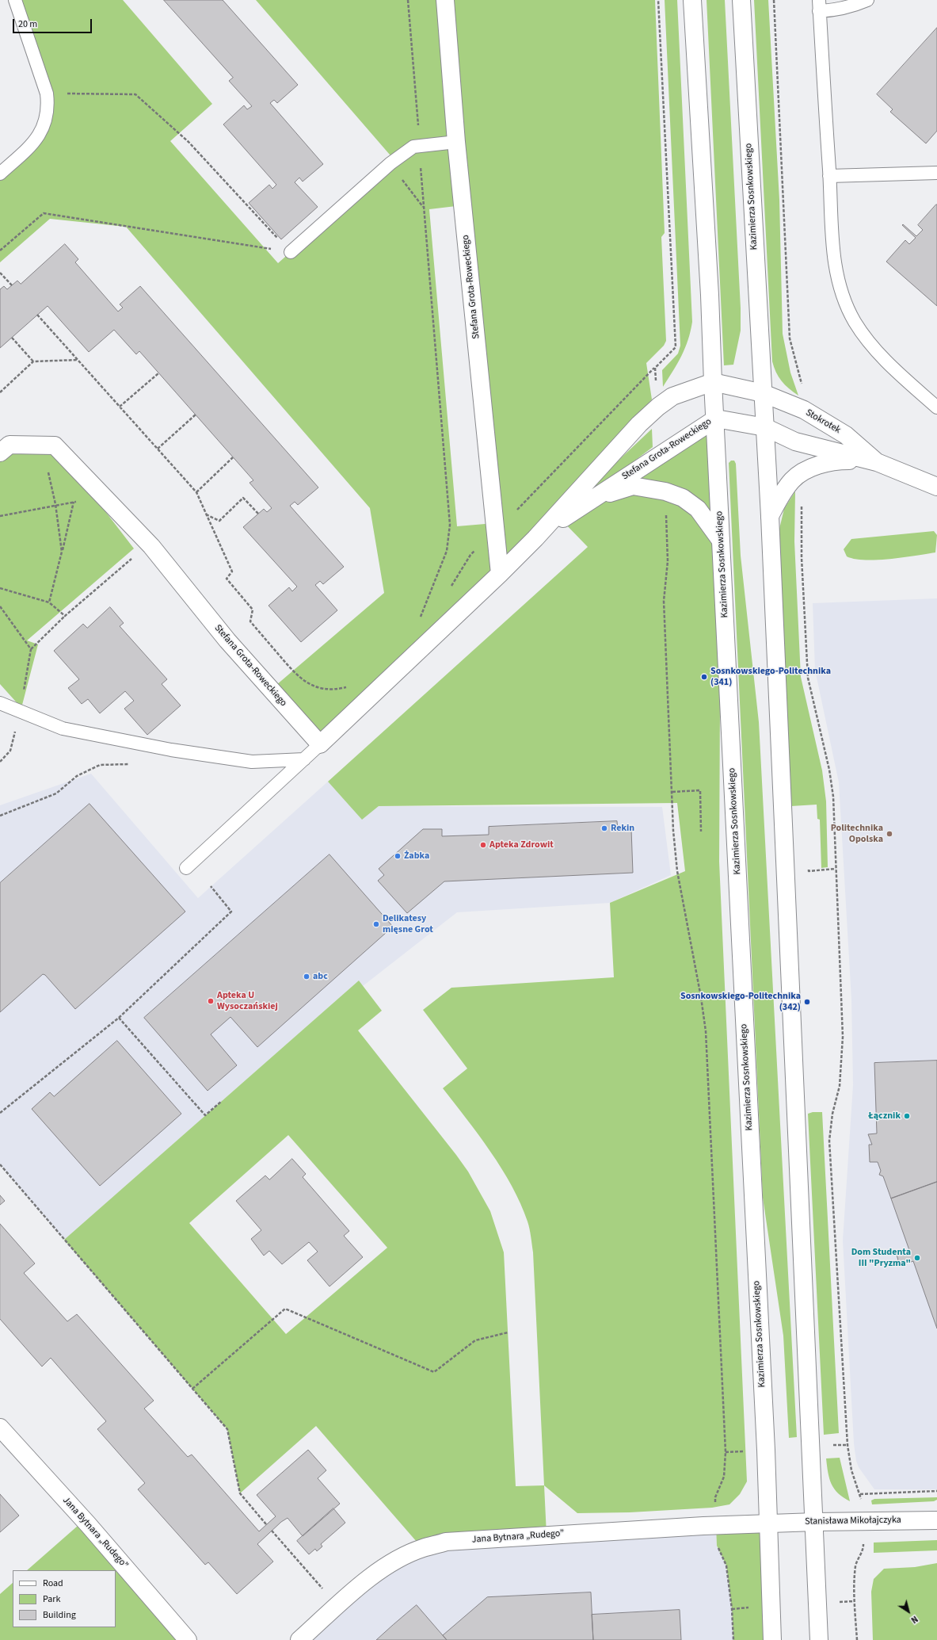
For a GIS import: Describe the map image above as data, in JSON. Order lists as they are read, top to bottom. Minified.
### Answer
{"streets":{"street":["Kazimierza Sosnkowskiego","Stefana Grota-Roweckiego","Stokrotek","Stanisława Mikołajczyka","Jana Bytnara „Rudego”"]},"crossings":[["Kazimierza Sosnkowskiego","Stefana Grota-Roweckiego"],["Kazimierza Sosnkowskiego","Stokrotek"],["Kazimierza Sosnkowskiego","Stanisława Mikołajczyka"],["Kazimierza Sosnkowskiego","Jana Bytnara „Rudego”"],["Stefana Grota-Roweckiego","Stokrotek"],["Stanisława Mikołajczyka","Jana Bytnara „Rudego”"]],"places":["Sosnkowskiego-Politechnika (341)","Rekin","Politechnika Opolska","Apteka Zdrowit","Żabka","Delikatesy mięsne Grot","abc","Apteka U Wysoczańskiej","Sosnkowskiego-Politechnika (342)","Łącznik","Dom Studenta III \"Pryzma\""],"legend":["Road","Park","Building"],"scale_bar":"20 m","north":"bottom right"}
